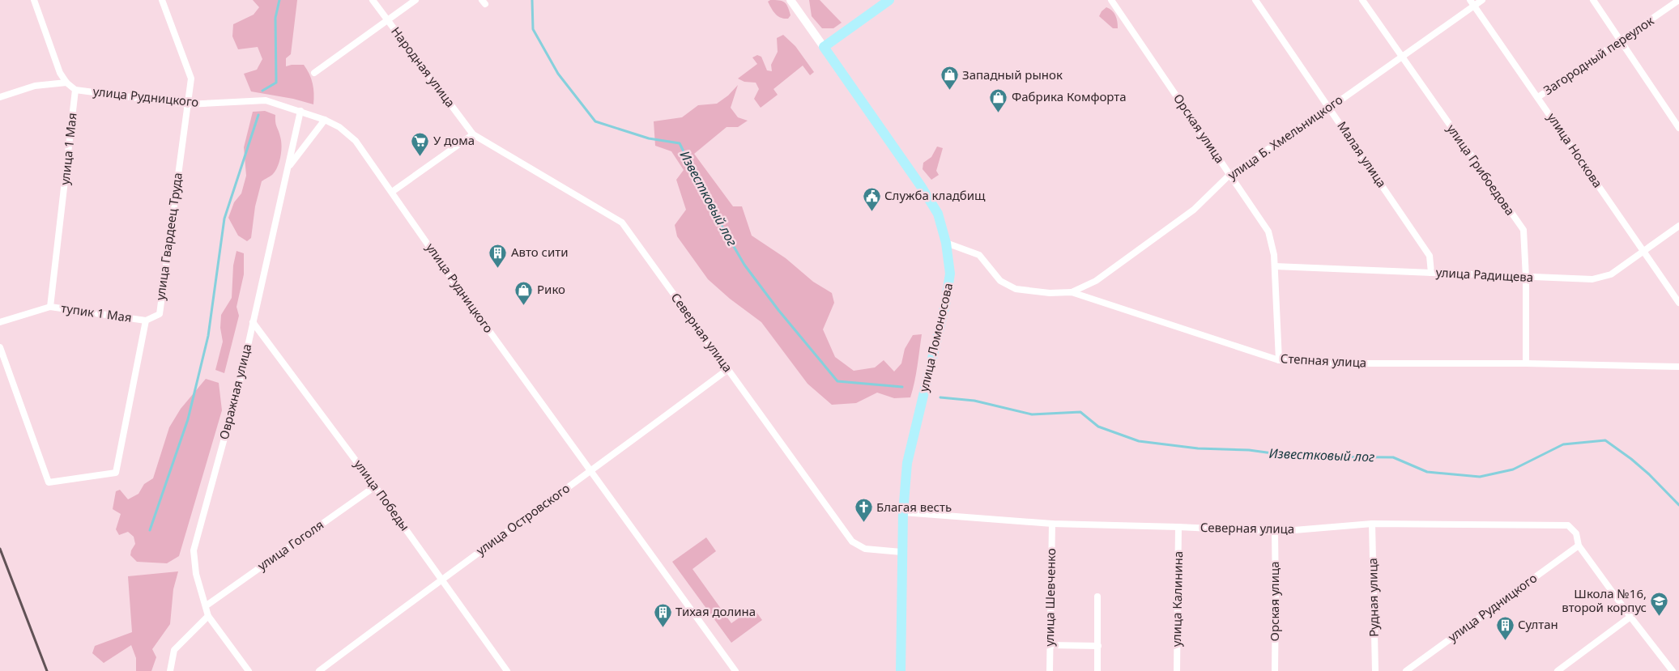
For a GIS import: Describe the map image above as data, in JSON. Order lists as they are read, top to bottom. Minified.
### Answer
{"streets":{"main road":["улица Ломоносова"],"street":["Загородный переулок","Народная улица","улица Рудницкого","Орская улица","улица Б. Хмельницкого","улица 1 Мая","улица Носкова","Малая улица","улица Грибоедова","улица Гвардеец Труда","улица Радищева","тупик 1 Мая","Северная улица","Степная улица","Овражная улица","улица Победы","улица Островского","улица Гоголя","улица Шевченко","Рудная улица","улица Калинина"]},"crossings":[["Загородный переулок","улица Носкова"],["Народная улица","Северная улица"],["улица Рудницкого","улица 1 Мая"],["улица Рудницкого","улица Гвардеец Труда"],["улица Рудницкого","Северная улица"],["улица Рудницкого","Овражная улица"],["улица Рудницкого","улица Островского"],["Орская улица","улица Б. Хмельницкого"],["Орская улица","улица Радищева"],["Орская улица","Северная улица"],["Орская улица","Степная улица"],["улица Б. Хмельницкого","улица Носкова"],["улица Б. Хмельницкого","Малая улица"],["улица Б. Хмельницкого","улица Грибоедова"],["улица Б. Хмельницкого","Степная улица"],["улица 1 Мая","тупик 1 Мая"],["улица Носкова","улица Радищева"],["Малая улица","улица Радищева"],["улица Грибоедова","улица Радищева"],["улица Грибоедова","Степная улица"],["улица Гвардеец Труда","тупик 1 Мая"],["Северная улица","улица Ломоносова"],["Северная улица","улица Островского"],["Северная улица","улица Шевченко"],["Северная улица","Рудная улица"],["Северная улица","улица Калинина"],["улица Ломоносова","Степная улица"],["Овражная улица","улица Победы"],["Овражная улица","улица Гоголя"],["улица Победы","улица Островского"],["улица Победы","улица Гоголя"]],"water":["Известковый лог"],"places":{"shop":["Западный рынок","Фабрика Комфорта","Рико"],"supermarket":["У дома"],"public building":["Служба кладбищ"],"building":["Авто сити","Тихая долина","Султан"],"church":["Благая весть"],"school or university":["Школа №16, второй корпус"]}}
